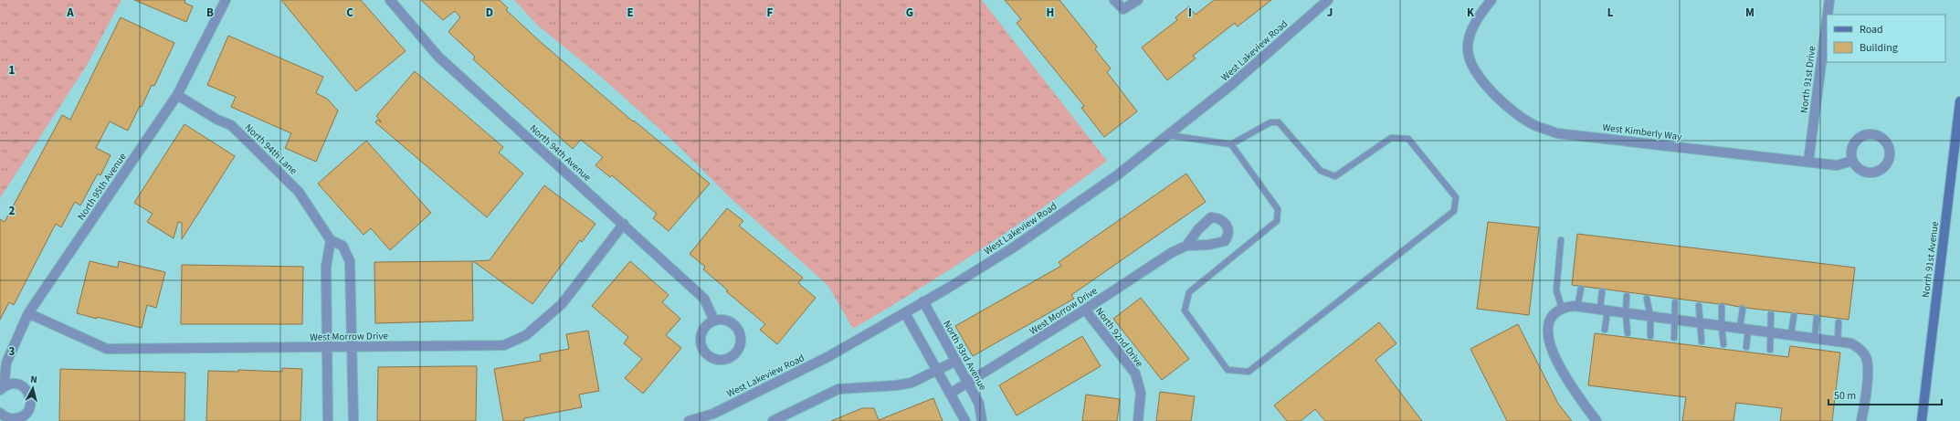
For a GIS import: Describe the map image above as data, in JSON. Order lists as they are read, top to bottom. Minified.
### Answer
{"streets":{"main road":["North 91st Avenue"],"street":["West Lakeview Road","North 91st Drive","West Kimberly Way","North 94th Lane","North 94th Avenue","North 95th Avenue","West Morrow Drive","North 92nd Drive","North 93rd Avenue"]},"crossings":[["West Lakeview Road","North 93rd Avenue"],["North 91st Drive","West Kimberly Way"],["North 94th Lane","North 95th Avenue"],["North 94th Lane","West Morrow Drive"],["North 94th Avenue","West Morrow Drive"],["North 95th Avenue","West Morrow Drive"],["West Morrow Drive","North 92nd Drive"],["West Morrow Drive","North 93rd Avenue"]],"legend":["Road","Building"],"scale_bar":"50 m","north":"top","grid":{"columns":["A","B","C","D","E","F","G","H","I","J","K","L","M"],"rows":["1","2","3"]}}
